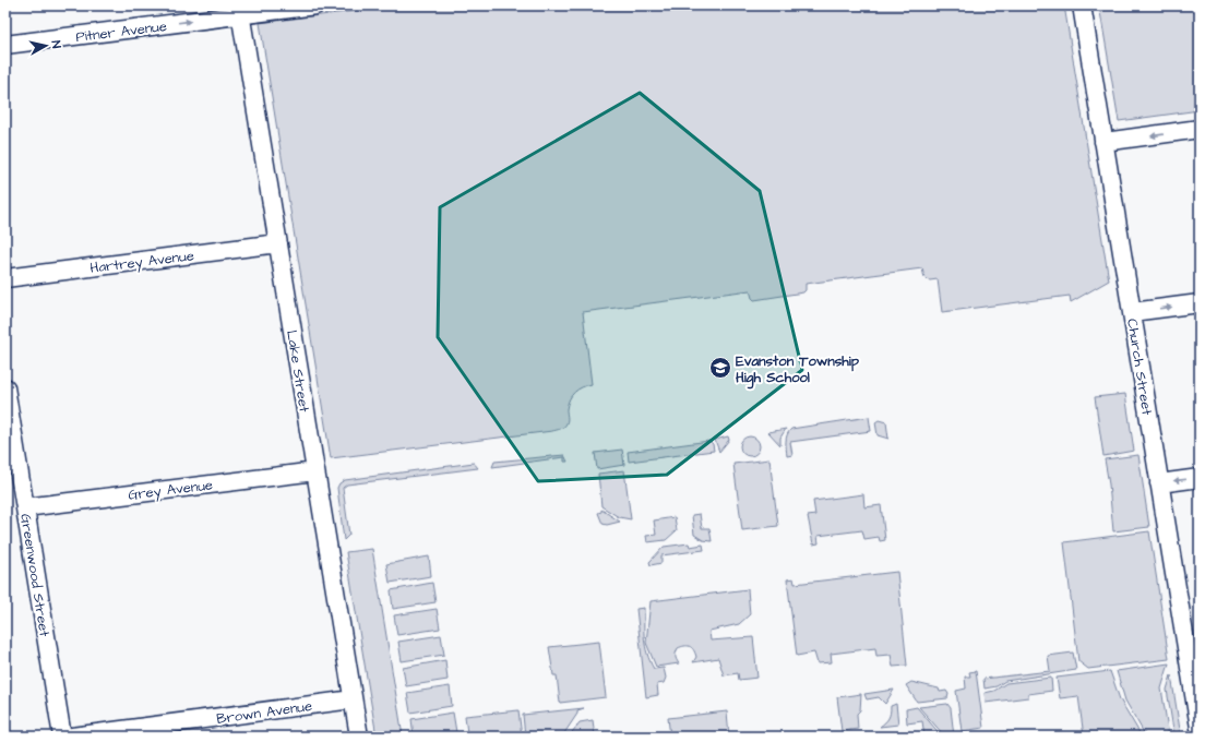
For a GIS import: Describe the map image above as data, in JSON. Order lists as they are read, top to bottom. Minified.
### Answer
{"streets":{"street":["Pitner Avenue","Hartrey Avenue","Church Street","Lake Street","Grey Avenue","Greenwood Street","Brown Avenue"]},"crossings":[["Pitner Avenue","Lake Street"],["Hartrey Avenue","Lake Street"],["Lake Street","Grey Avenue"],["Lake Street","Brown Avenue"],["Grey Avenue","Greenwood Street"]],"one_way":["Pitner Avenue"],"places":{"school or university":["Evanston Township High School"]},"north":"right"}
